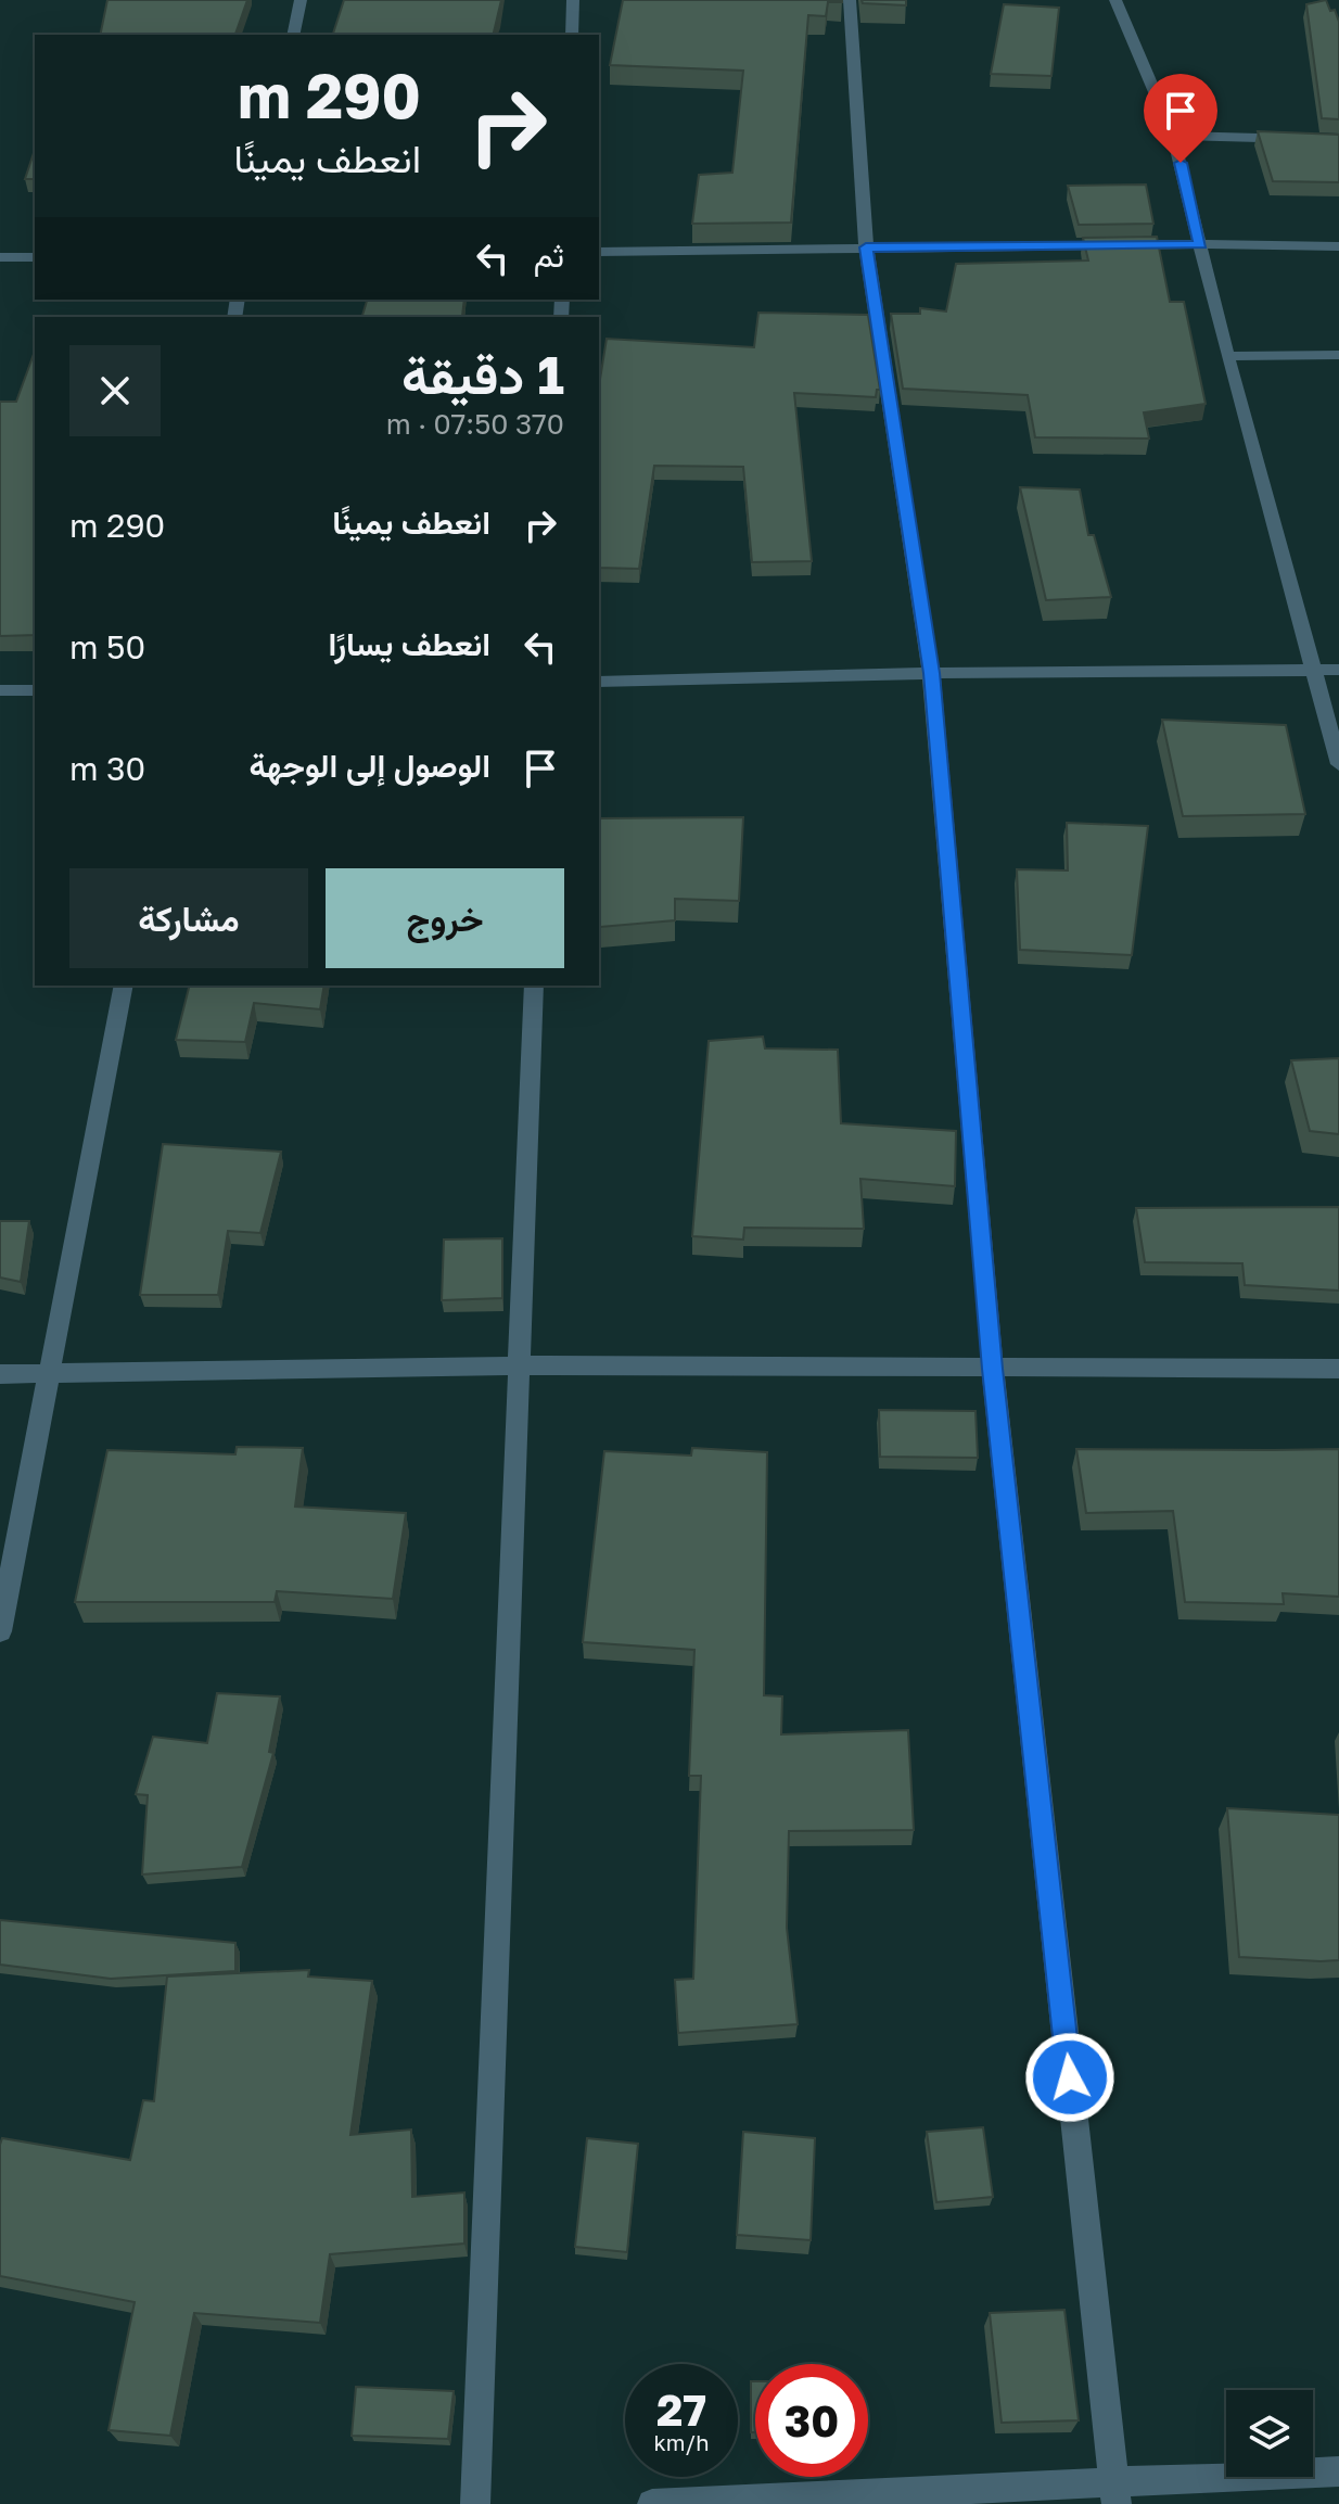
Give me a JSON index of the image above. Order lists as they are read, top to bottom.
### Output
{
  "page": {
    "turn": ["290 m", "انعطف يمينًا"],
    "then": "ثم",
    "heading": ["1 دقيقة", "370 m · 07:50"],
    "list": [
      {
        "name": "انعطف يمينًا",
        "value": "290 m"
      },
      {
        "name": "انعطف يسارًا",
        "value": "50 m"
      },
      {
        "name": "الوصول إلى الوجهة",
        "value": "30 m"
      }
    ],
    "buttons": ["خروج", "مشاركة"],
    "speed": "27 km/h",
    "limit": "30"
  }
}
